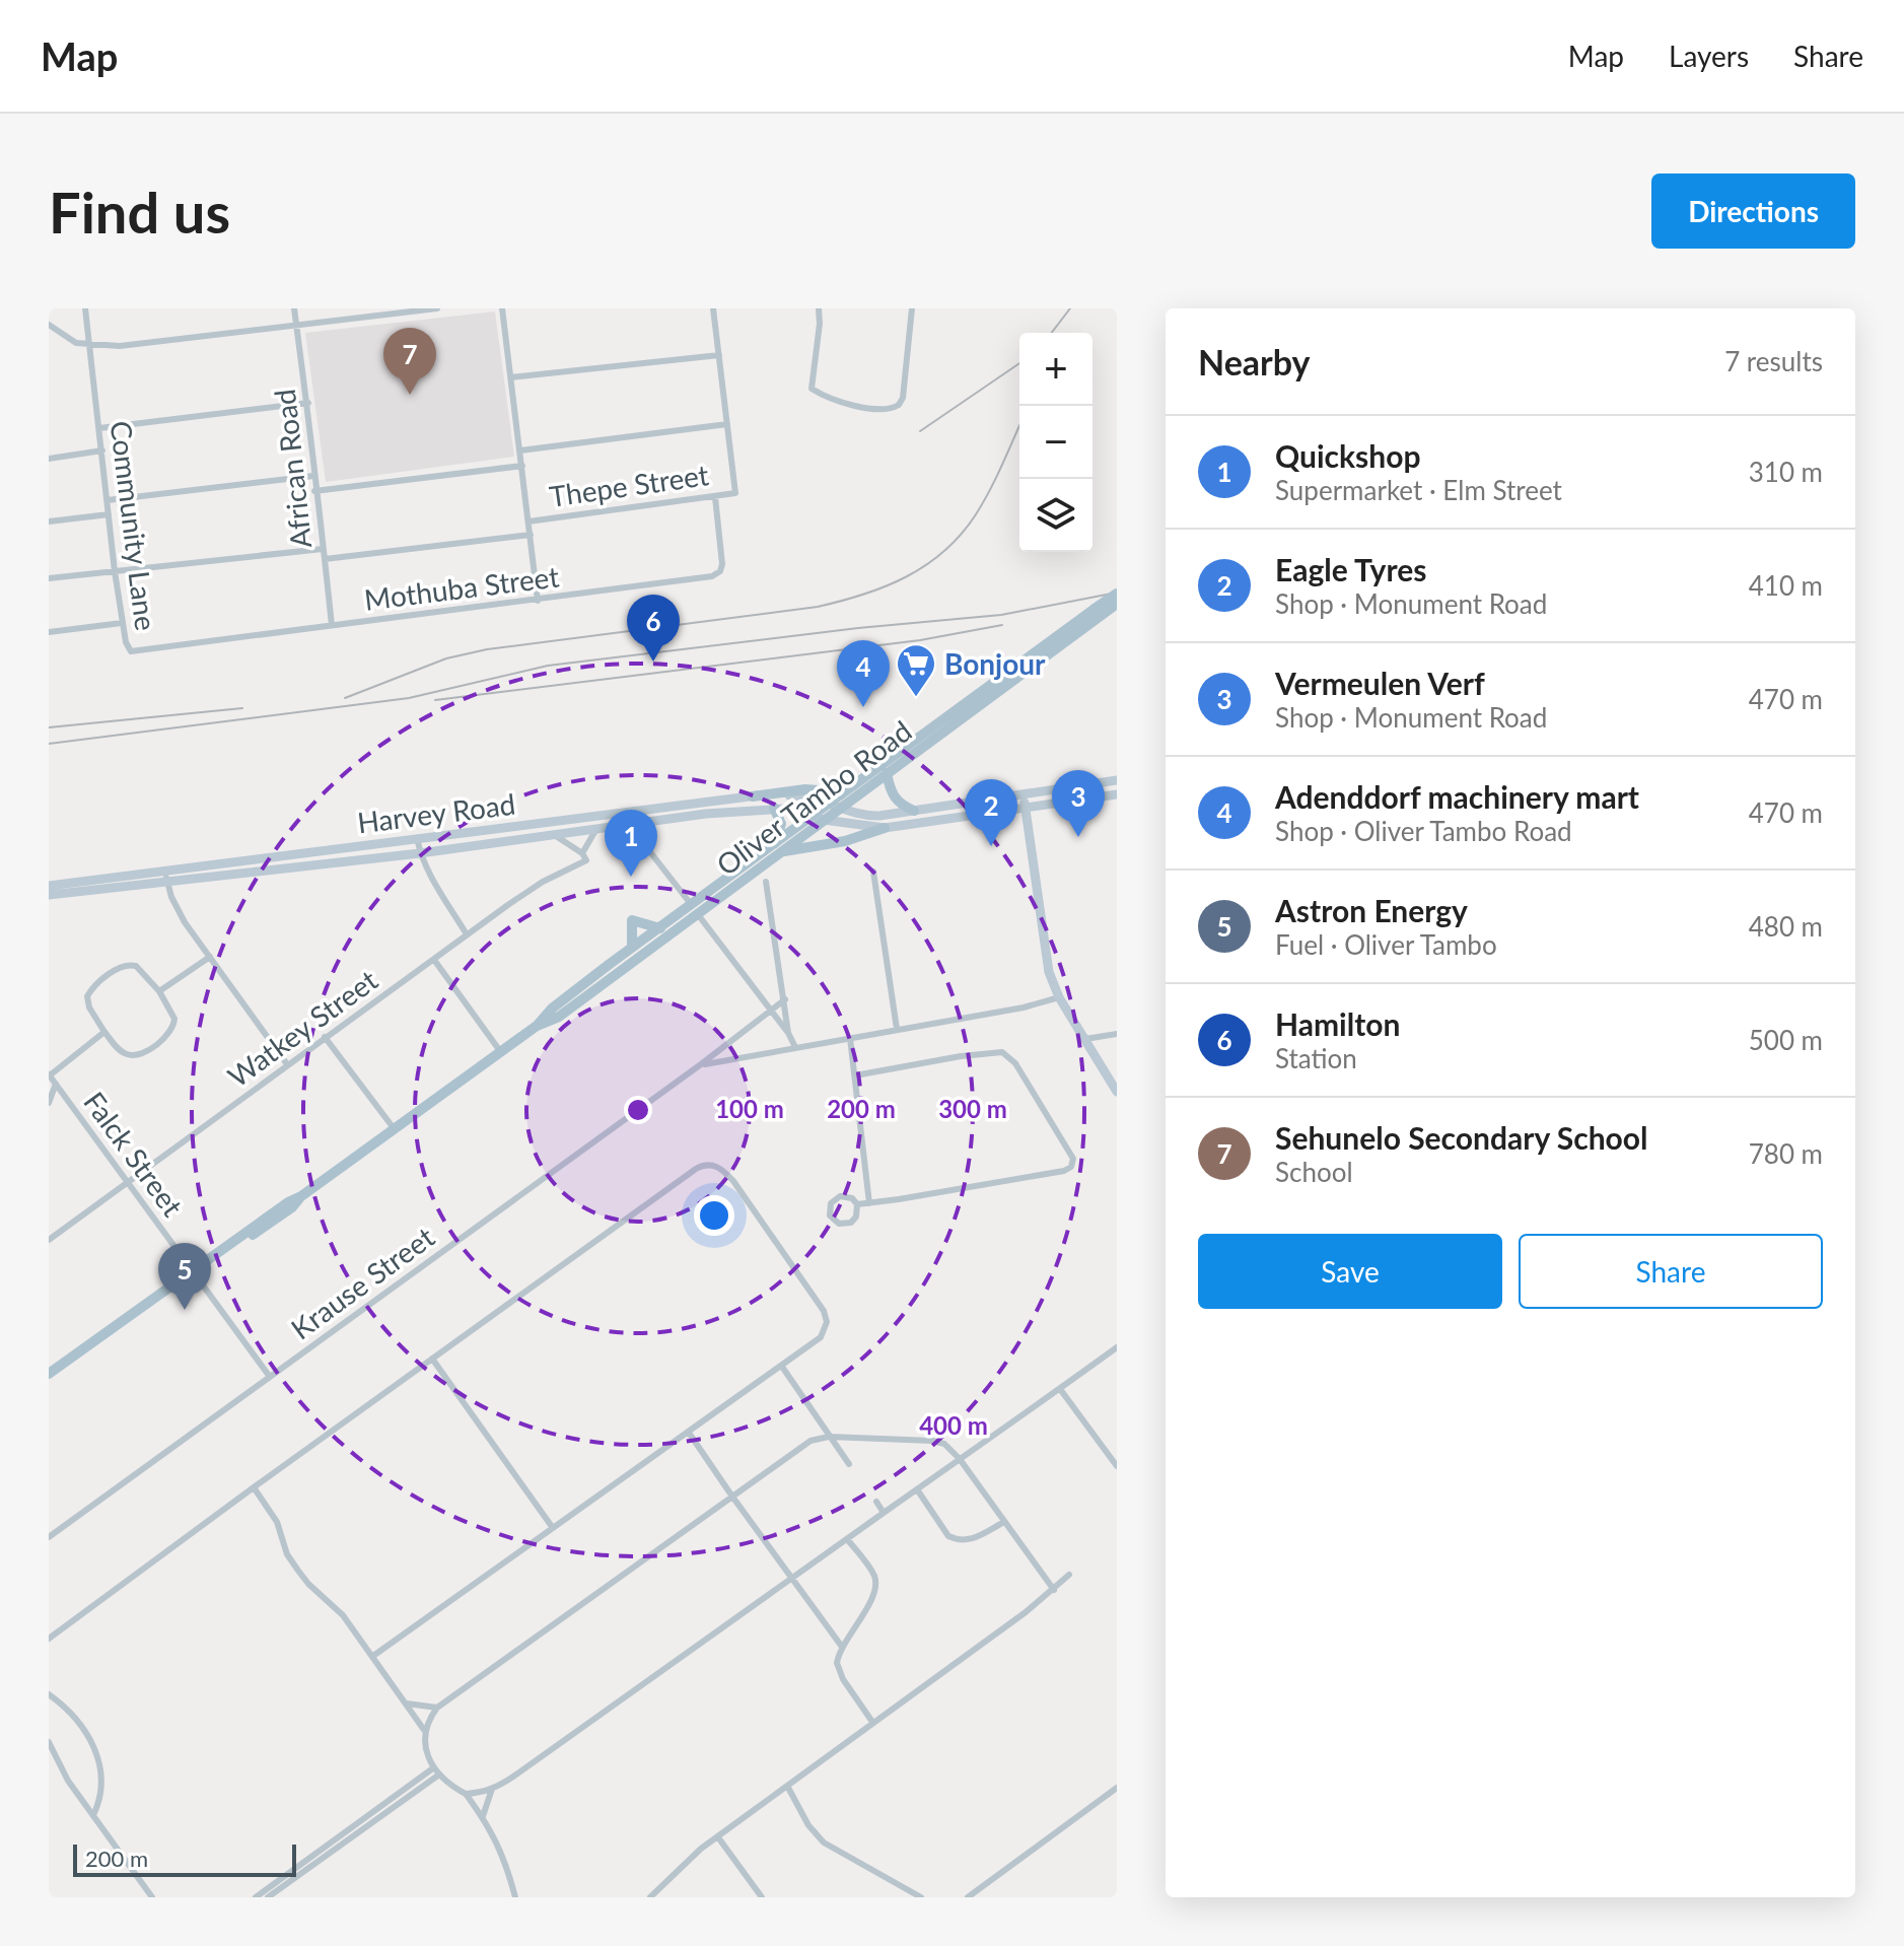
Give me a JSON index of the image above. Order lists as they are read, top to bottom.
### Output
{
  "streets": {
    "main road": ["Oliver Tambo Road", "Harvey Road"],
    "street": [
      "African Road",
      "Thepe Street",
      "Community Lane",
      "Mothuba Street",
      "Watkey Street",
      "Falck Street",
      "Krause Street"
    ]
  },
  "crossings": [
    ["African Road", "Thepe Street"],
    ["African Road", "Mothuba Street"],
    ["Thepe Street", "Mothuba Street"],
    ["Community Lane", "Mothuba Street"],
    ["Oliver Tambo Road", "Harvey Road"],
    ["Oliver Tambo Road", "Falck Street"],
    ["Watkey Street", "Falck Street"],
    ["Falck Street", "Krause Street"]
  ],
  "places": {
    "supermarket": ["Bonjour"]
  },
  "scale_bar": "200 m",
  "page": {
    "header": "Map",
    "nav": ["Map", "Layers", "Share"],
    "buttons": [
      "Directions",
      ["Save", "Share"]
    ],
    "title": "Find us",
    "heading": ["Nearby", "7 results"],
    "pins": [
      "7",
      "6",
      "4",
      "3",
      "2",
      "1",
      "5"
    ],
    "map_buttons": ["+", "−"],
    "list": [
      {
        "mark": "1",
        "name": "Quickshop",
        "note": "Supermarket · Elm Street",
        "value": "310 m"
      },
      {
        "mark": "2",
        "name": "Eagle Tyres",
        "note": "Shop · Monument Road",
        "value": "410 m"
      },
      {
        "mark": "3",
        "name": "Vermeulen Verf",
        "note": "Shop · Monument Road",
        "value": "470 m"
      },
      {
        "mark": "4",
        "name": "Adenddorf machinery mart",
        "note": "Shop · Oliver Tambo Road",
        "value": "470 m"
      },
      {
        "mark": "5",
        "name": "Astron Energy",
        "note": "Fuel · Oliver Tambo",
        "value": "480 m"
      },
      {
        "mark": "6",
        "name": "Hamilton",
        "note": "Station",
        "value": "500 m"
      },
      {
        "mark": "7",
        "name": "Sehunelo Secondary School",
        "note": "School",
        "value": "780 m"
      }
    ],
    "scale": "200 m"
  },
  "rings": [
    "100 m",
    "200 m",
    "300 m",
    "400 m"
  ]
}
